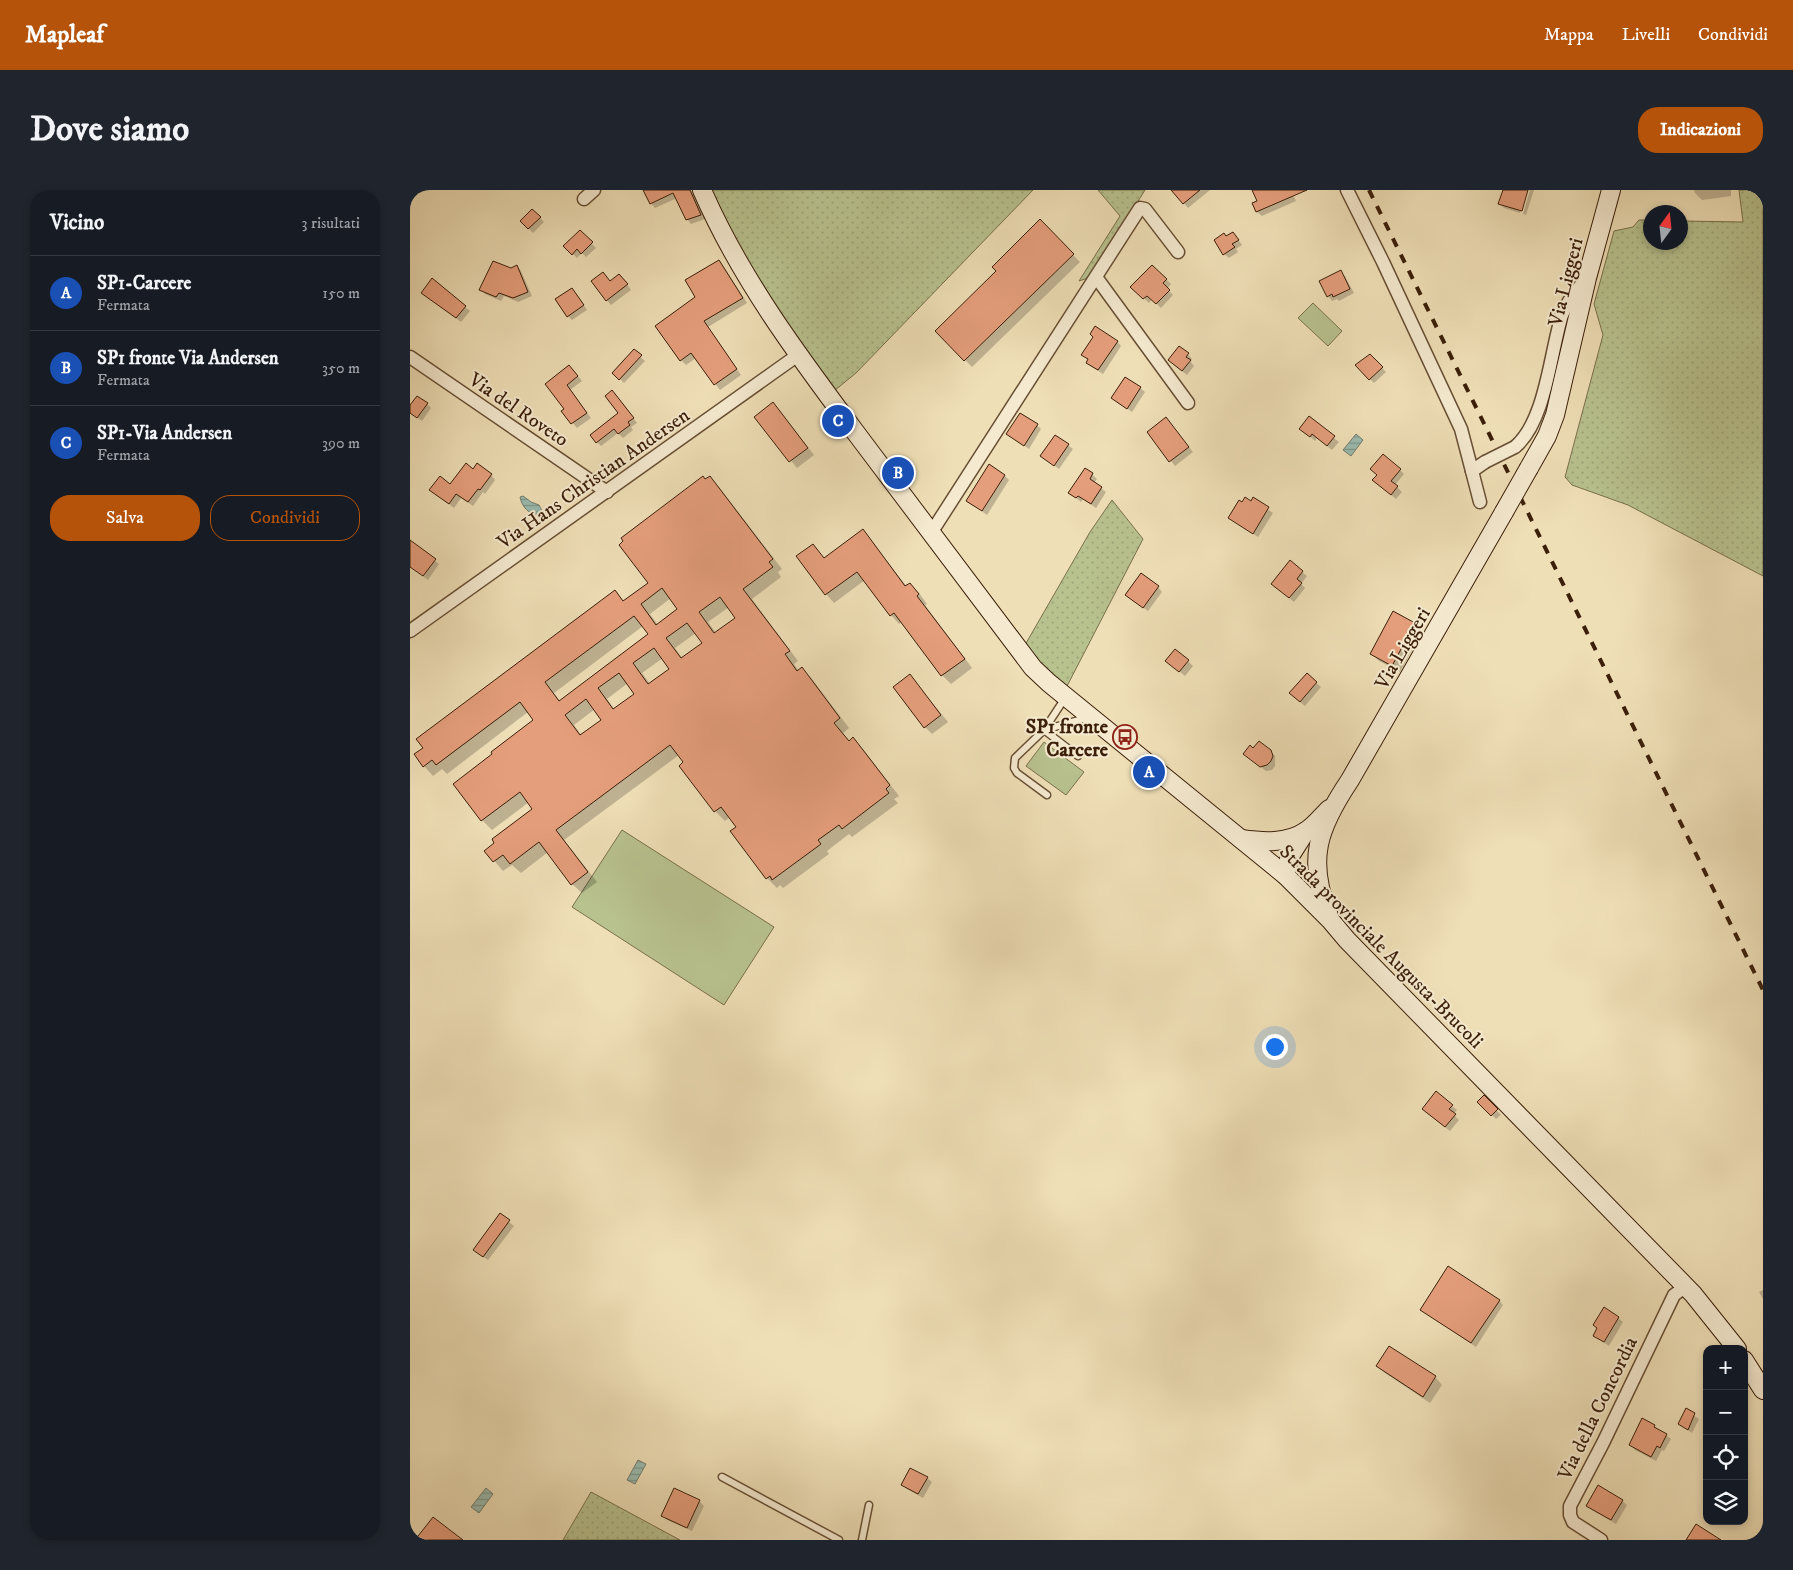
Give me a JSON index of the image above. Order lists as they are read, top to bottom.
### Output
{
  "streets": {
    "main road": ["Via Liggeri", "Strada provinciale Augusta-Brucoli"],
    "street": ["Via del Roveto", "Via Hans Christian Andersen", "Via della Concordia"]
  },
  "crossings": [
    ["Via del Roveto", "Via Hans Christian Andersen"],
    ["Via Hans Christian Andersen", "Strada provinciale Augusta-Brucoli"],
    ["Strada provinciale Augusta-Brucoli", "Via della Concordia"]
  ],
  "places": {
    "bus stop": ["SP1 fronte Carcere"]
  },
  "north": "top",
  "page": {
    "header": "Mapleaf",
    "nav": ["Mappa", "Livelli", "Condividi"],
    "buttons": [
      "Indicazioni",
      ["Salva", "Condividi"]
    ],
    "title": "Dove siamo",
    "heading": ["Vicino", "3 risultati"],
    "list": [
      {
        "mark": "A",
        "name": "SP1-Carcere",
        "note": "Fermata",
        "value": "150 m"
      },
      {
        "mark": "B",
        "name": "SP1 fronte Via Andersen",
        "note": "Fermata",
        "value": "350 m"
      },
      {
        "mark": "C",
        "name": "SP1-Via Andersen",
        "note": "Fermata",
        "value": "390 m"
      }
    ],
    "pins": ["C", "B", "A"],
    "map_buttons": ["+", "−"]
  }
}
